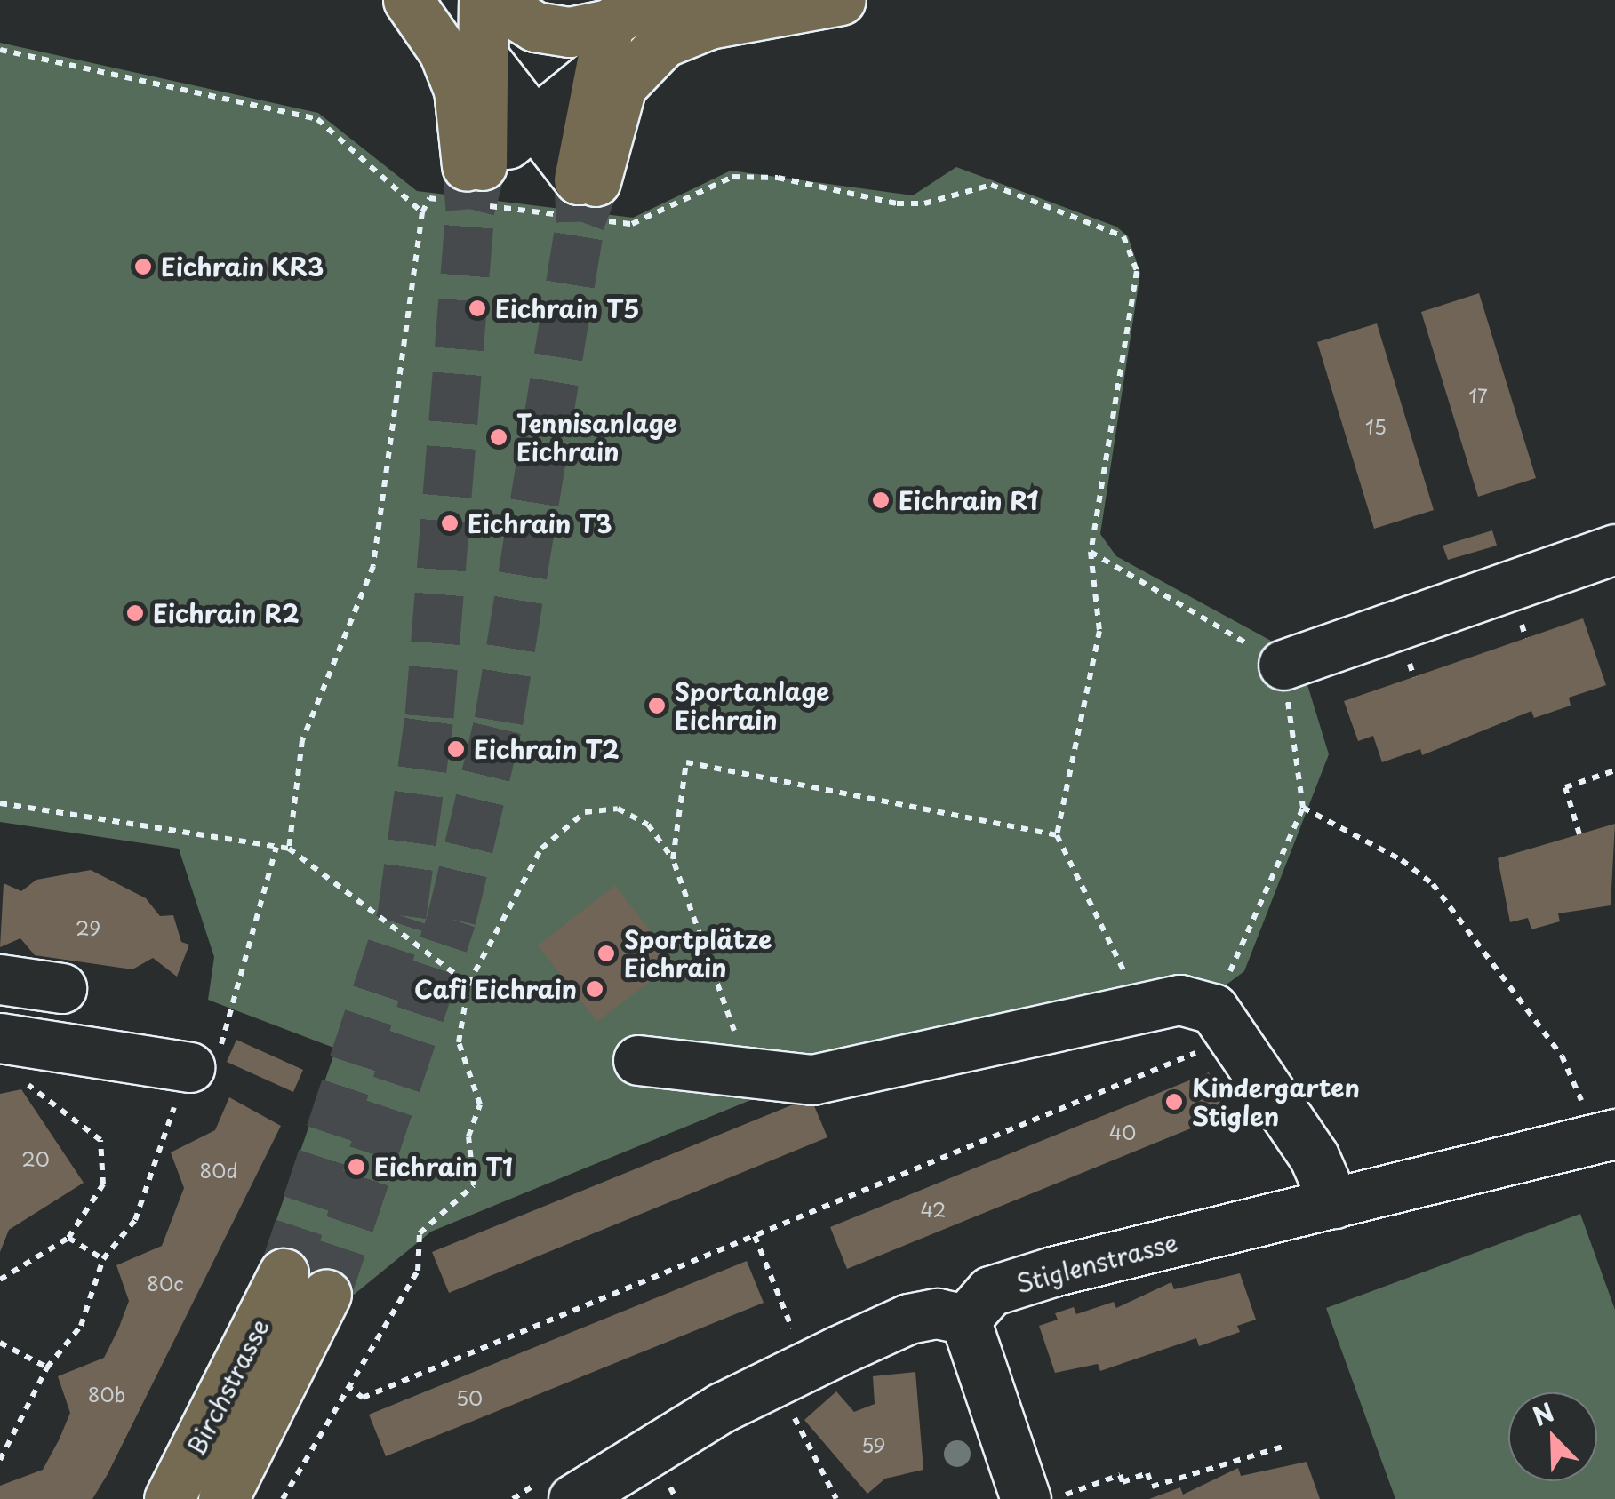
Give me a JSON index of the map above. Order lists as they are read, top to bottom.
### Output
{
  "streets": {
    "main road": ["Birchstrasse"],
    "street": ["Stiglenstrasse"]
  },
  "places": [
    "Eichrain KR3",
    "Eichrain T5",
    "Tennisanlage Eichrain",
    "Eichrain R1",
    "Eichrain T3",
    "Eichrain R2",
    "Sportanlage Eichrain",
    "Eichrain T2",
    "Sportplätze Eichrain",
    "Cafi Eichrain",
    "Kindergarten Stiglen",
    "Eichrain T1"
  ],
  "house_numbers": [
    "17",
    "15",
    "29",
    "40",
    "20",
    "80d",
    "42",
    "80c",
    "80b",
    "50",
    "59"
  ],
  "north": "top left"
}
